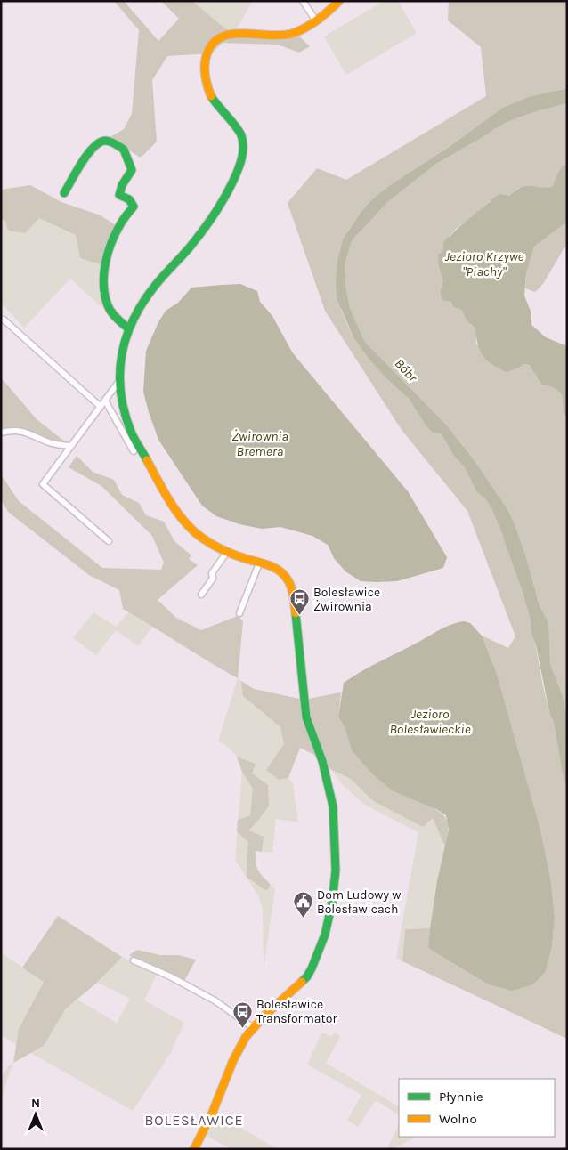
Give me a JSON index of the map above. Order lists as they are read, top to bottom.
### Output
{
  "districts": ["BOLESŁAWICE"],
  "water": [
    "Jezioro Krzywe \"Piachy\"",
    "Bóbr",
    "Żwirownia Bremera",
    "Jezioro Bolesławieckie"
  ],
  "places": {
    "bus stop": ["Bolesławice Żwirownia", "Bolesławice Transformator"],
    "public building": ["Dom Ludowy w Bolesławicach"]
  },
  "legend": ["Płynnie", "Wolno"],
  "north": "top"
}
